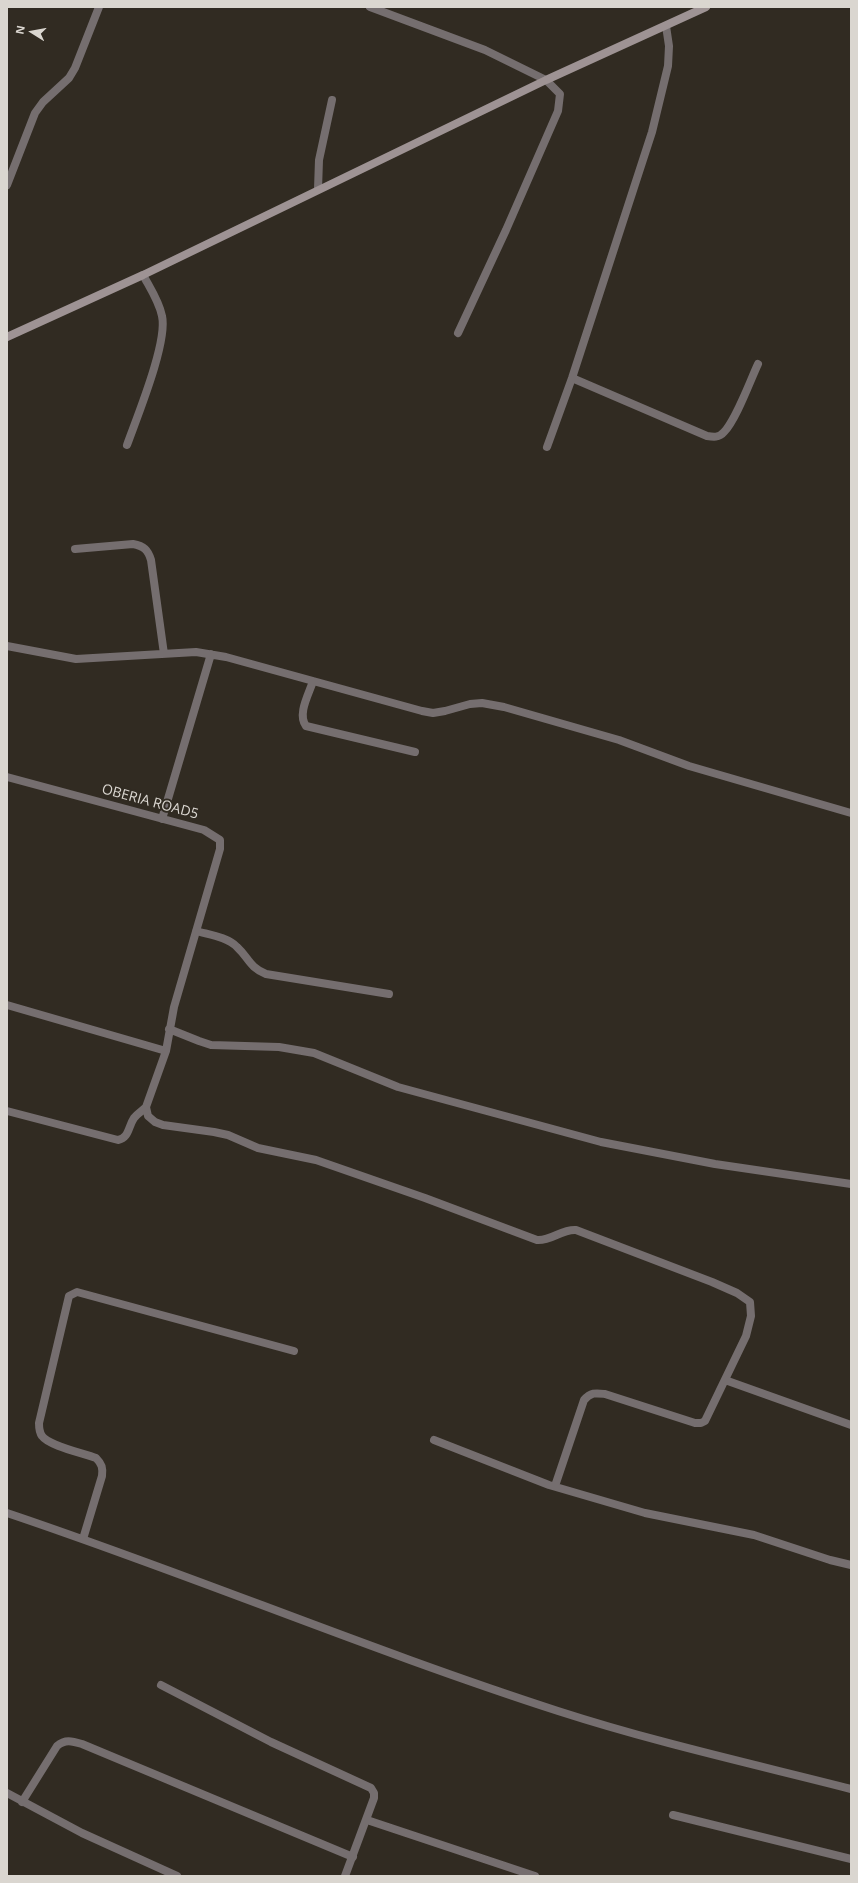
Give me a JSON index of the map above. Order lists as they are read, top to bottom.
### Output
{
  "streets": {
    "street": ["OBERIA ROAD5"]
  },
  "north": "left"
}
